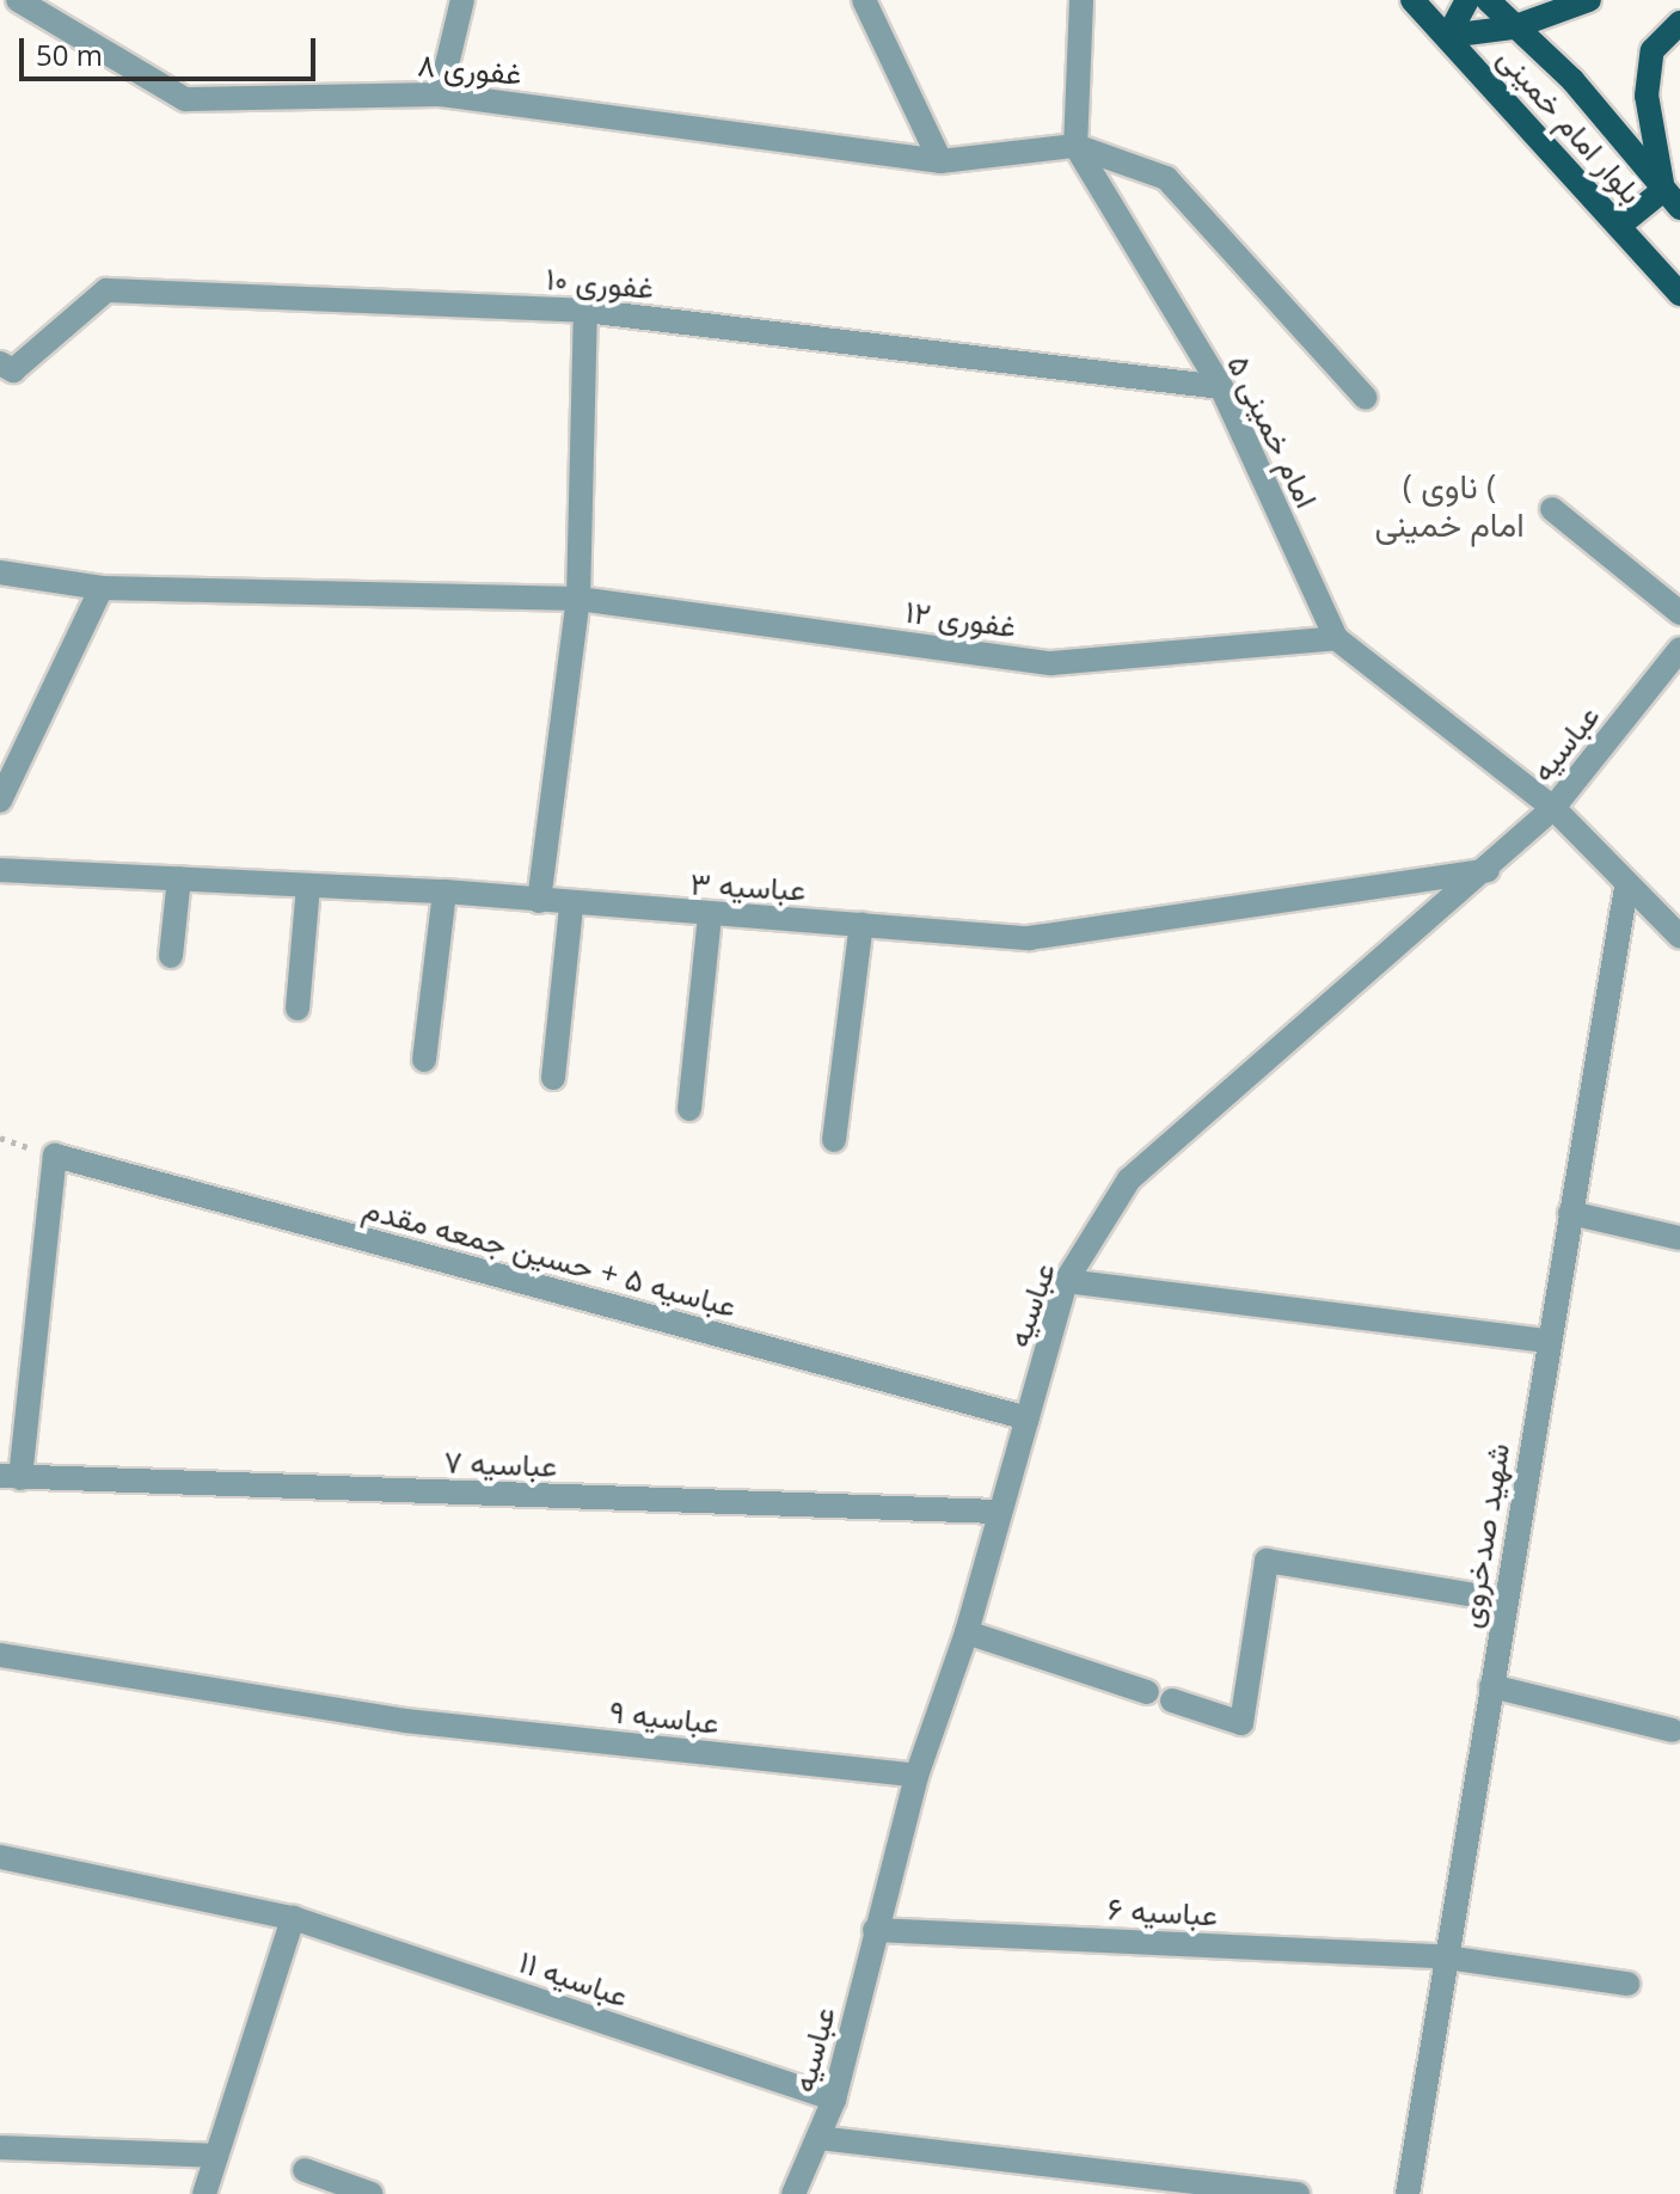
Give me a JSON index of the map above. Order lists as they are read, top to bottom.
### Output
{
  "streets": {
    "main road": ["بلوار امام خمینی"],
    "street": [
      "غفوری ۸",
      "غفوری ۱۰",
      "امام خمینی ۵",
      "غفوری ۱۲",
      "عباسیه",
      "عباسیه ۳",
      "عباسیه ۵ + حسین جمعه مقدم",
      "عباسیه ۷",
      "شهید صدخروی",
      "عباسیه ۹",
      "عباسیه ۶",
      "عباسیه ۱۱"
    ]
  },
  "crossings": [
    ["غفوری ۸", "امام خمینی ۵"],
    ["غفوری ۱۰", "امام خمینی ۵"],
    ["امام خمینی ۵", "غفوری ۱۲"],
    ["امام خمینی ۵", "عباسیه"],
    ["امام خمینی ۵", "شهید صدخروی"],
    ["عباسیه", "عباسیه ۳"],
    ["عباسیه", "عباسیه ۵ + حسین جمعه مقدم"],
    ["عباسیه", "عباسیه ۷"],
    ["عباسیه", "عباسیه ۹"],
    ["عباسیه", "عباسیه ۶"],
    ["عباسیه", "عباسیه ۱۱"],
    ["عباسیه ۵ + حسین جمعه مقدم", "عباسیه ۷"],
    ["شهید صدخروی", "عباسیه ۶"]
  ],
  "districts": ["( ناوی ( امام خمینی"],
  "scale_bar": "50 m"
}
